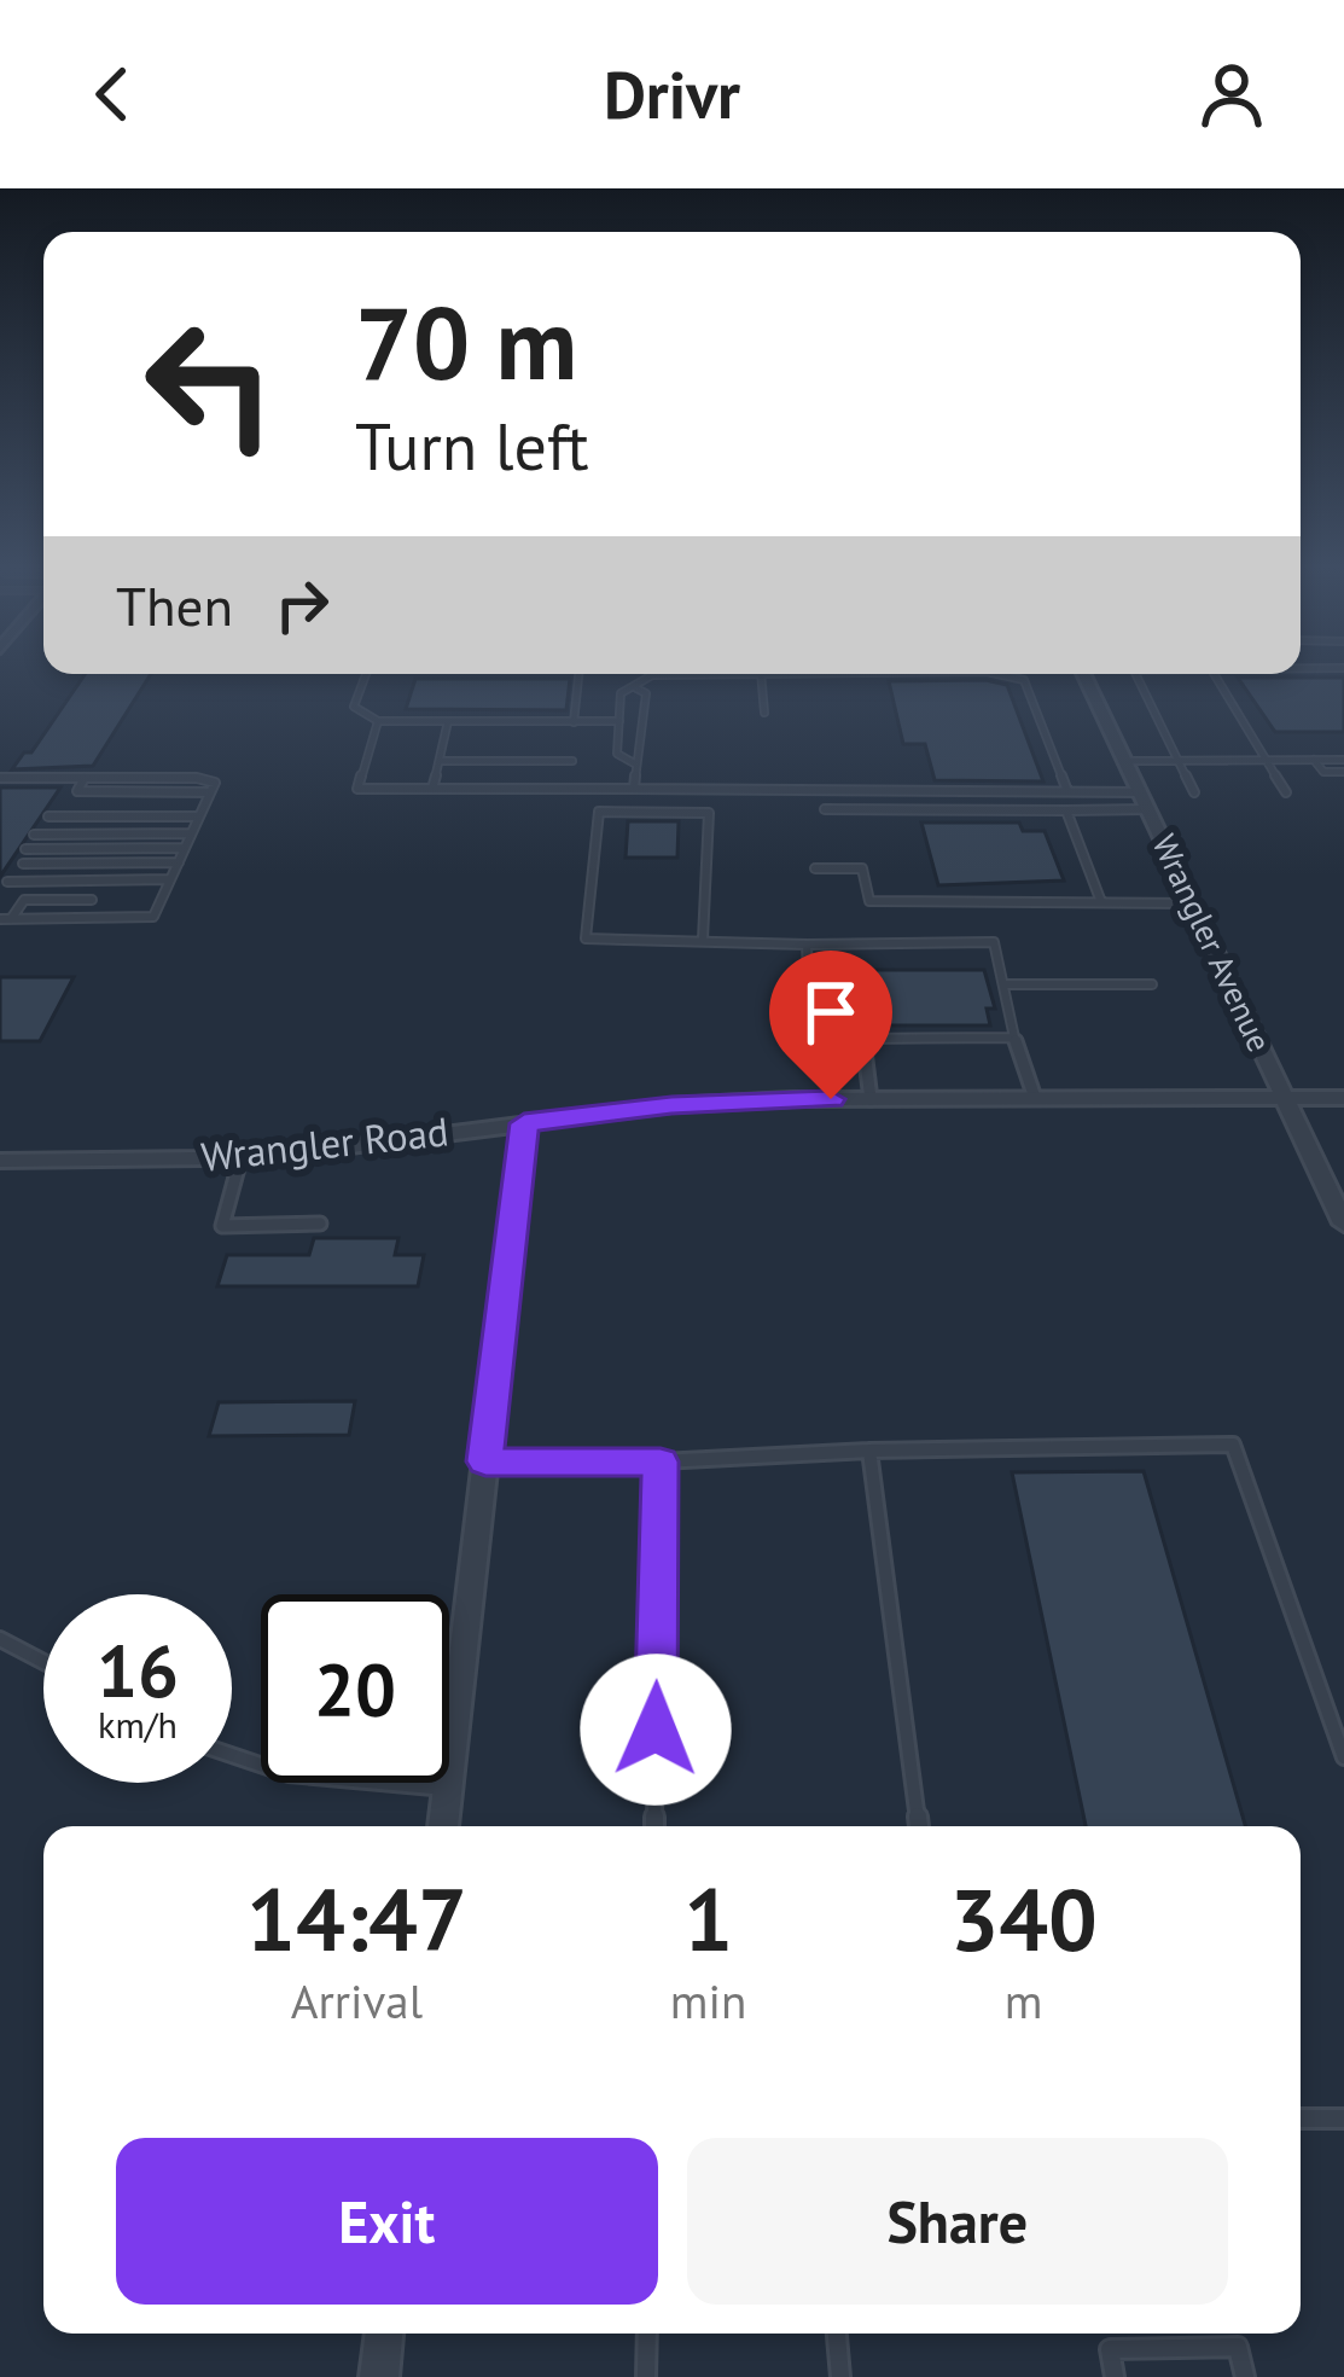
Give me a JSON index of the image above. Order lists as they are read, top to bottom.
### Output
{
  "streets": {
    "street": ["Wrangler Avenue", "Wrangler Road"]
  },
  "crossings": [
    ["Wrangler Avenue", "Wrangler Road"]
  ],
  "page": {
    "header": "Drivr",
    "turn": ["70 m", "Turn left"],
    "then": "Then",
    "speed": "16 km/h",
    "limit": "20",
    "eta": [
      "14:47",
      "Arrival",
      "1",
      "min",
      "340",
      "m"
    ],
    "buttons": ["Exit", "Share"]
  }
}
